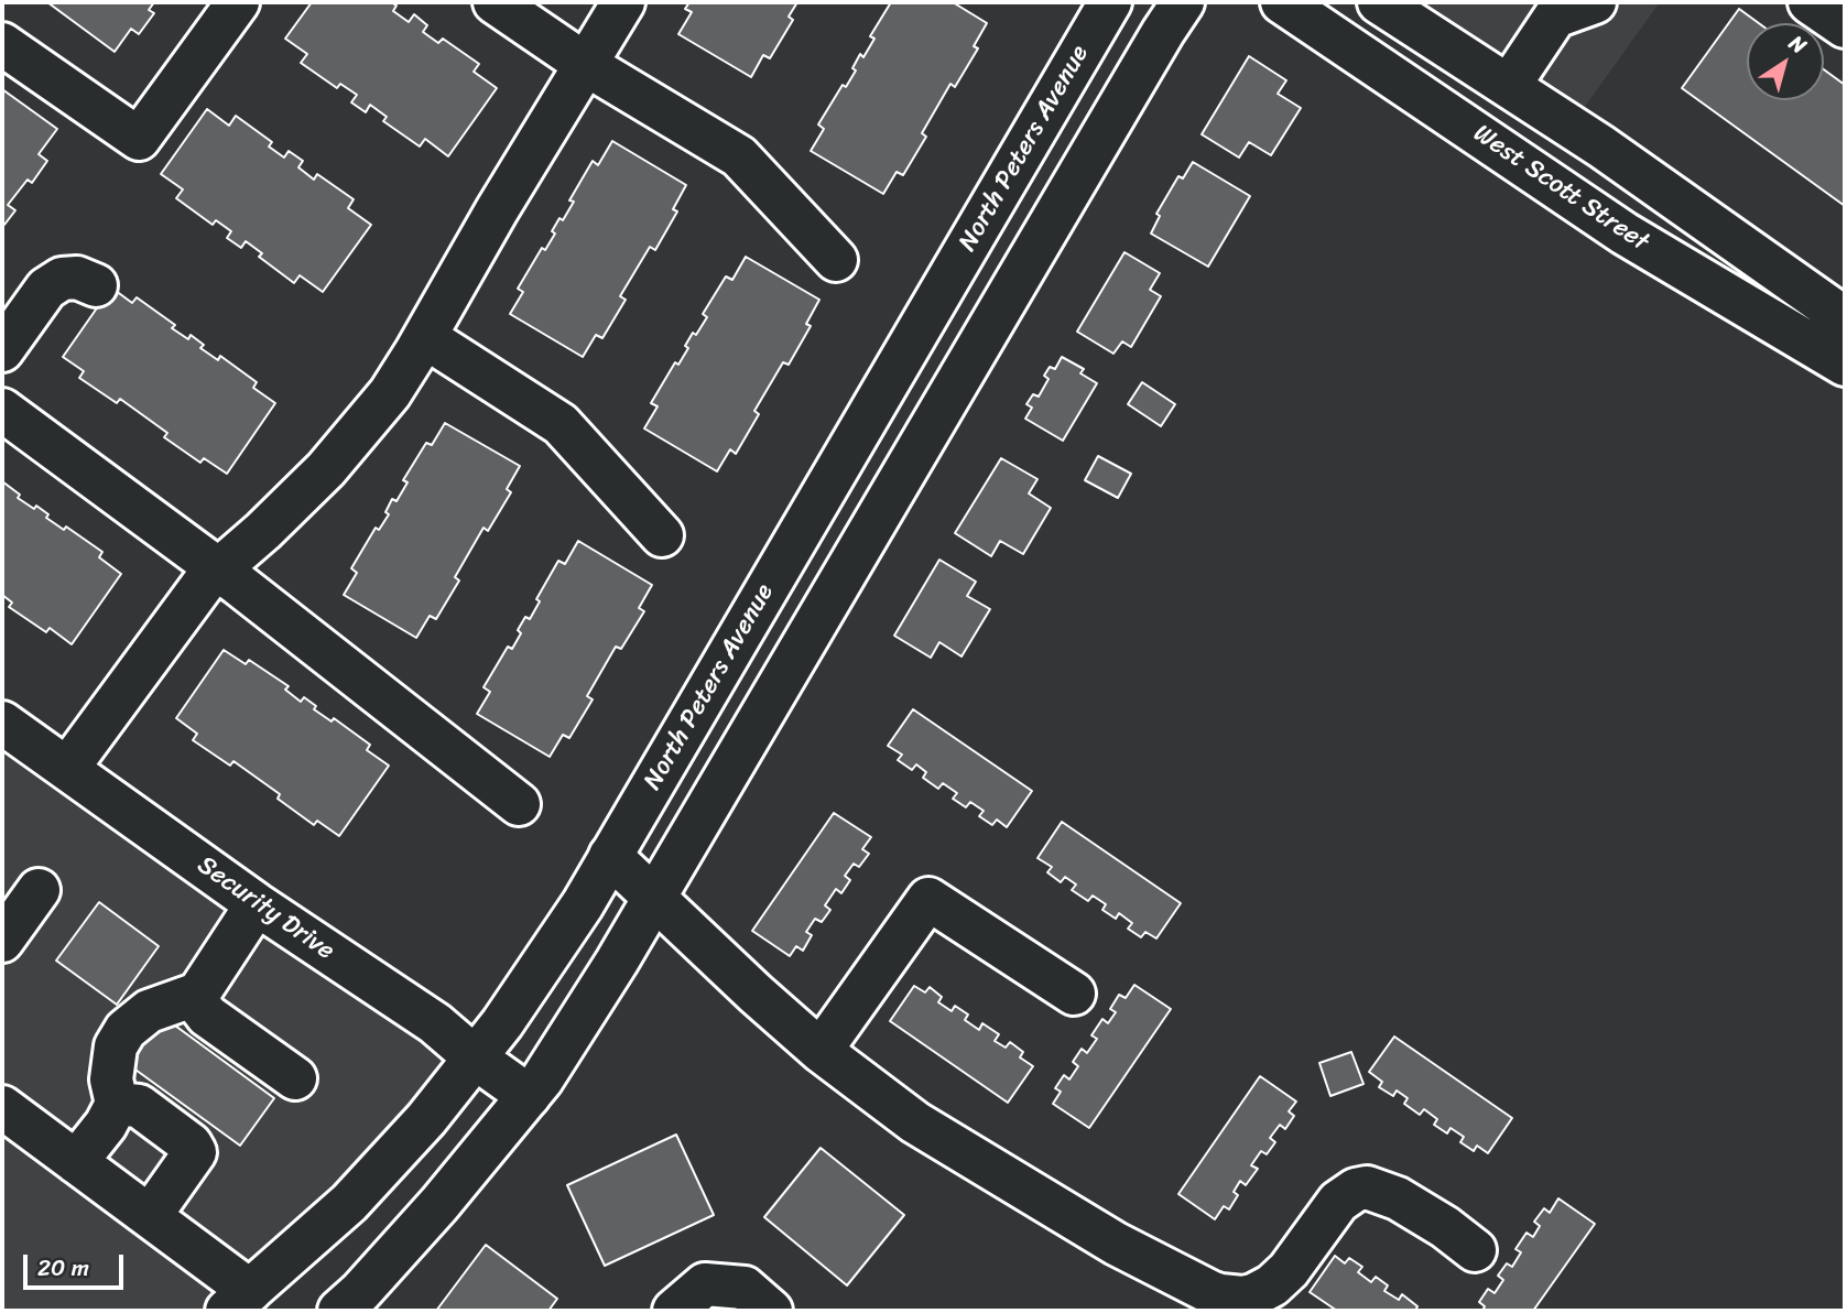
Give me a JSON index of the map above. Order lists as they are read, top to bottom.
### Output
{
  "streets": {
    "main road": ["North Peters Avenue", "West Scott Street", "Security Drive"]
  },
  "crossings": [
    ["North Peters Avenue", "Security Drive"]
  ],
  "scale_bar": "20 m",
  "north": "top right"
}
